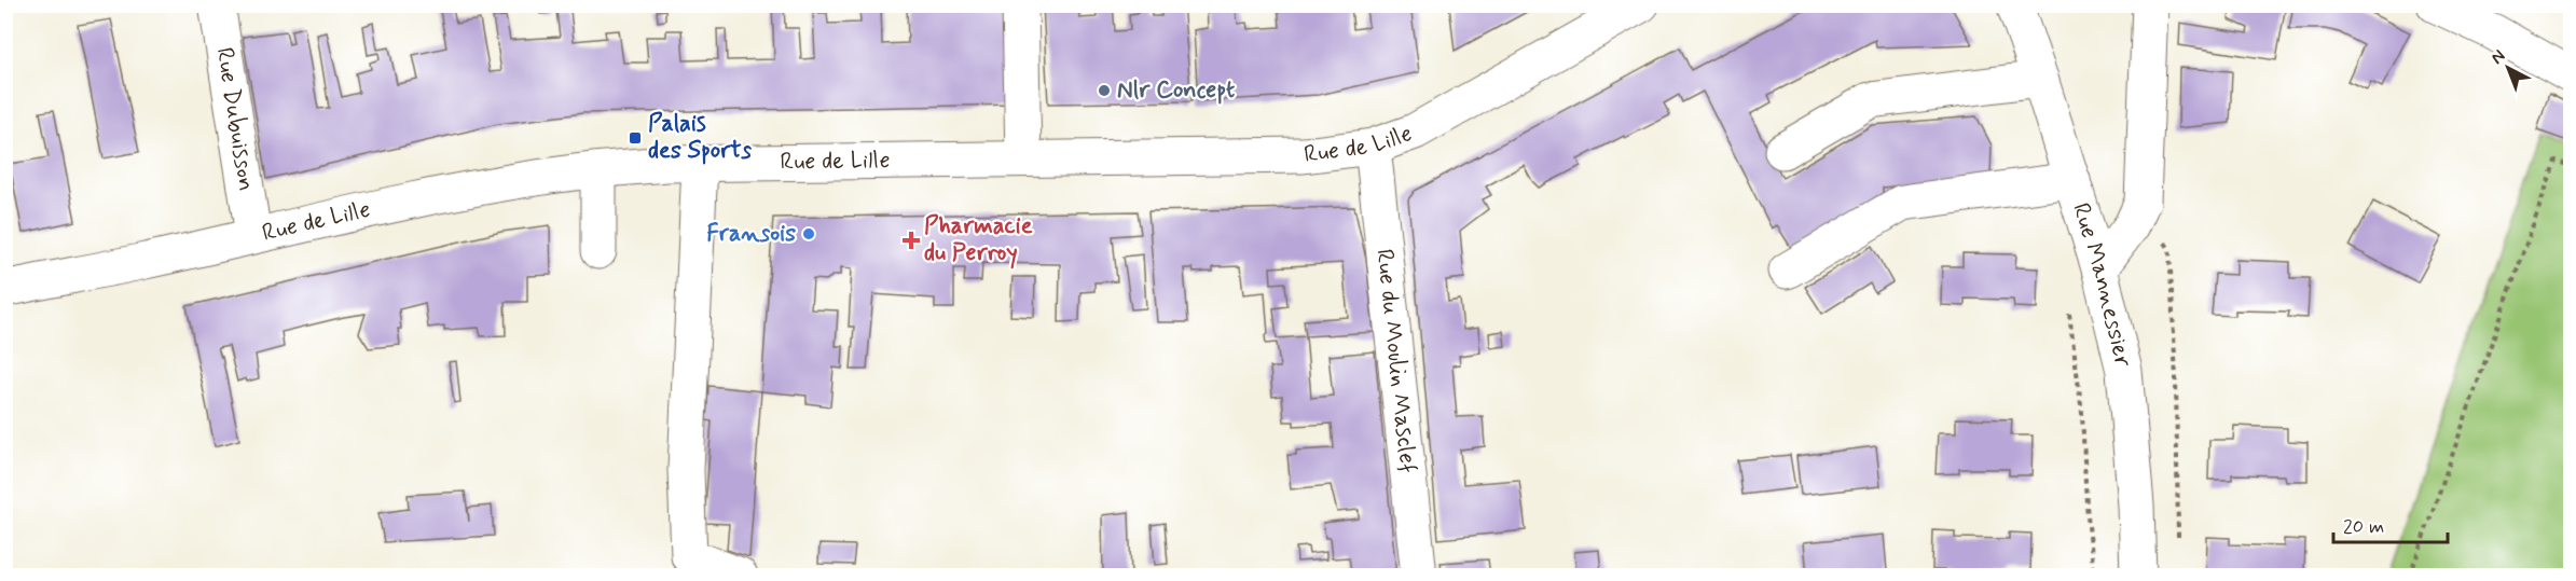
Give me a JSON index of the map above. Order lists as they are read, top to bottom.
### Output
{
  "streets": {
    "street": [
      "Rue Dubuisson",
      "Rue de Lille",
      "Rue Mannessier",
      "Rue du Moulin Masclef"
    ]
  },
  "crossings": [
    ["Rue Dubuisson", "Rue de Lille"],
    ["Rue de Lille", "Rue du Moulin Masclef"]
  ],
  "places": {
    "other": ["Nlr Concept", "Fransois"],
    "transit": ["Palais des Sports"],
    "health": ["Pharmacie du Perroy"]
  },
  "scale_bar": "20 m",
  "north": "top left"
}
